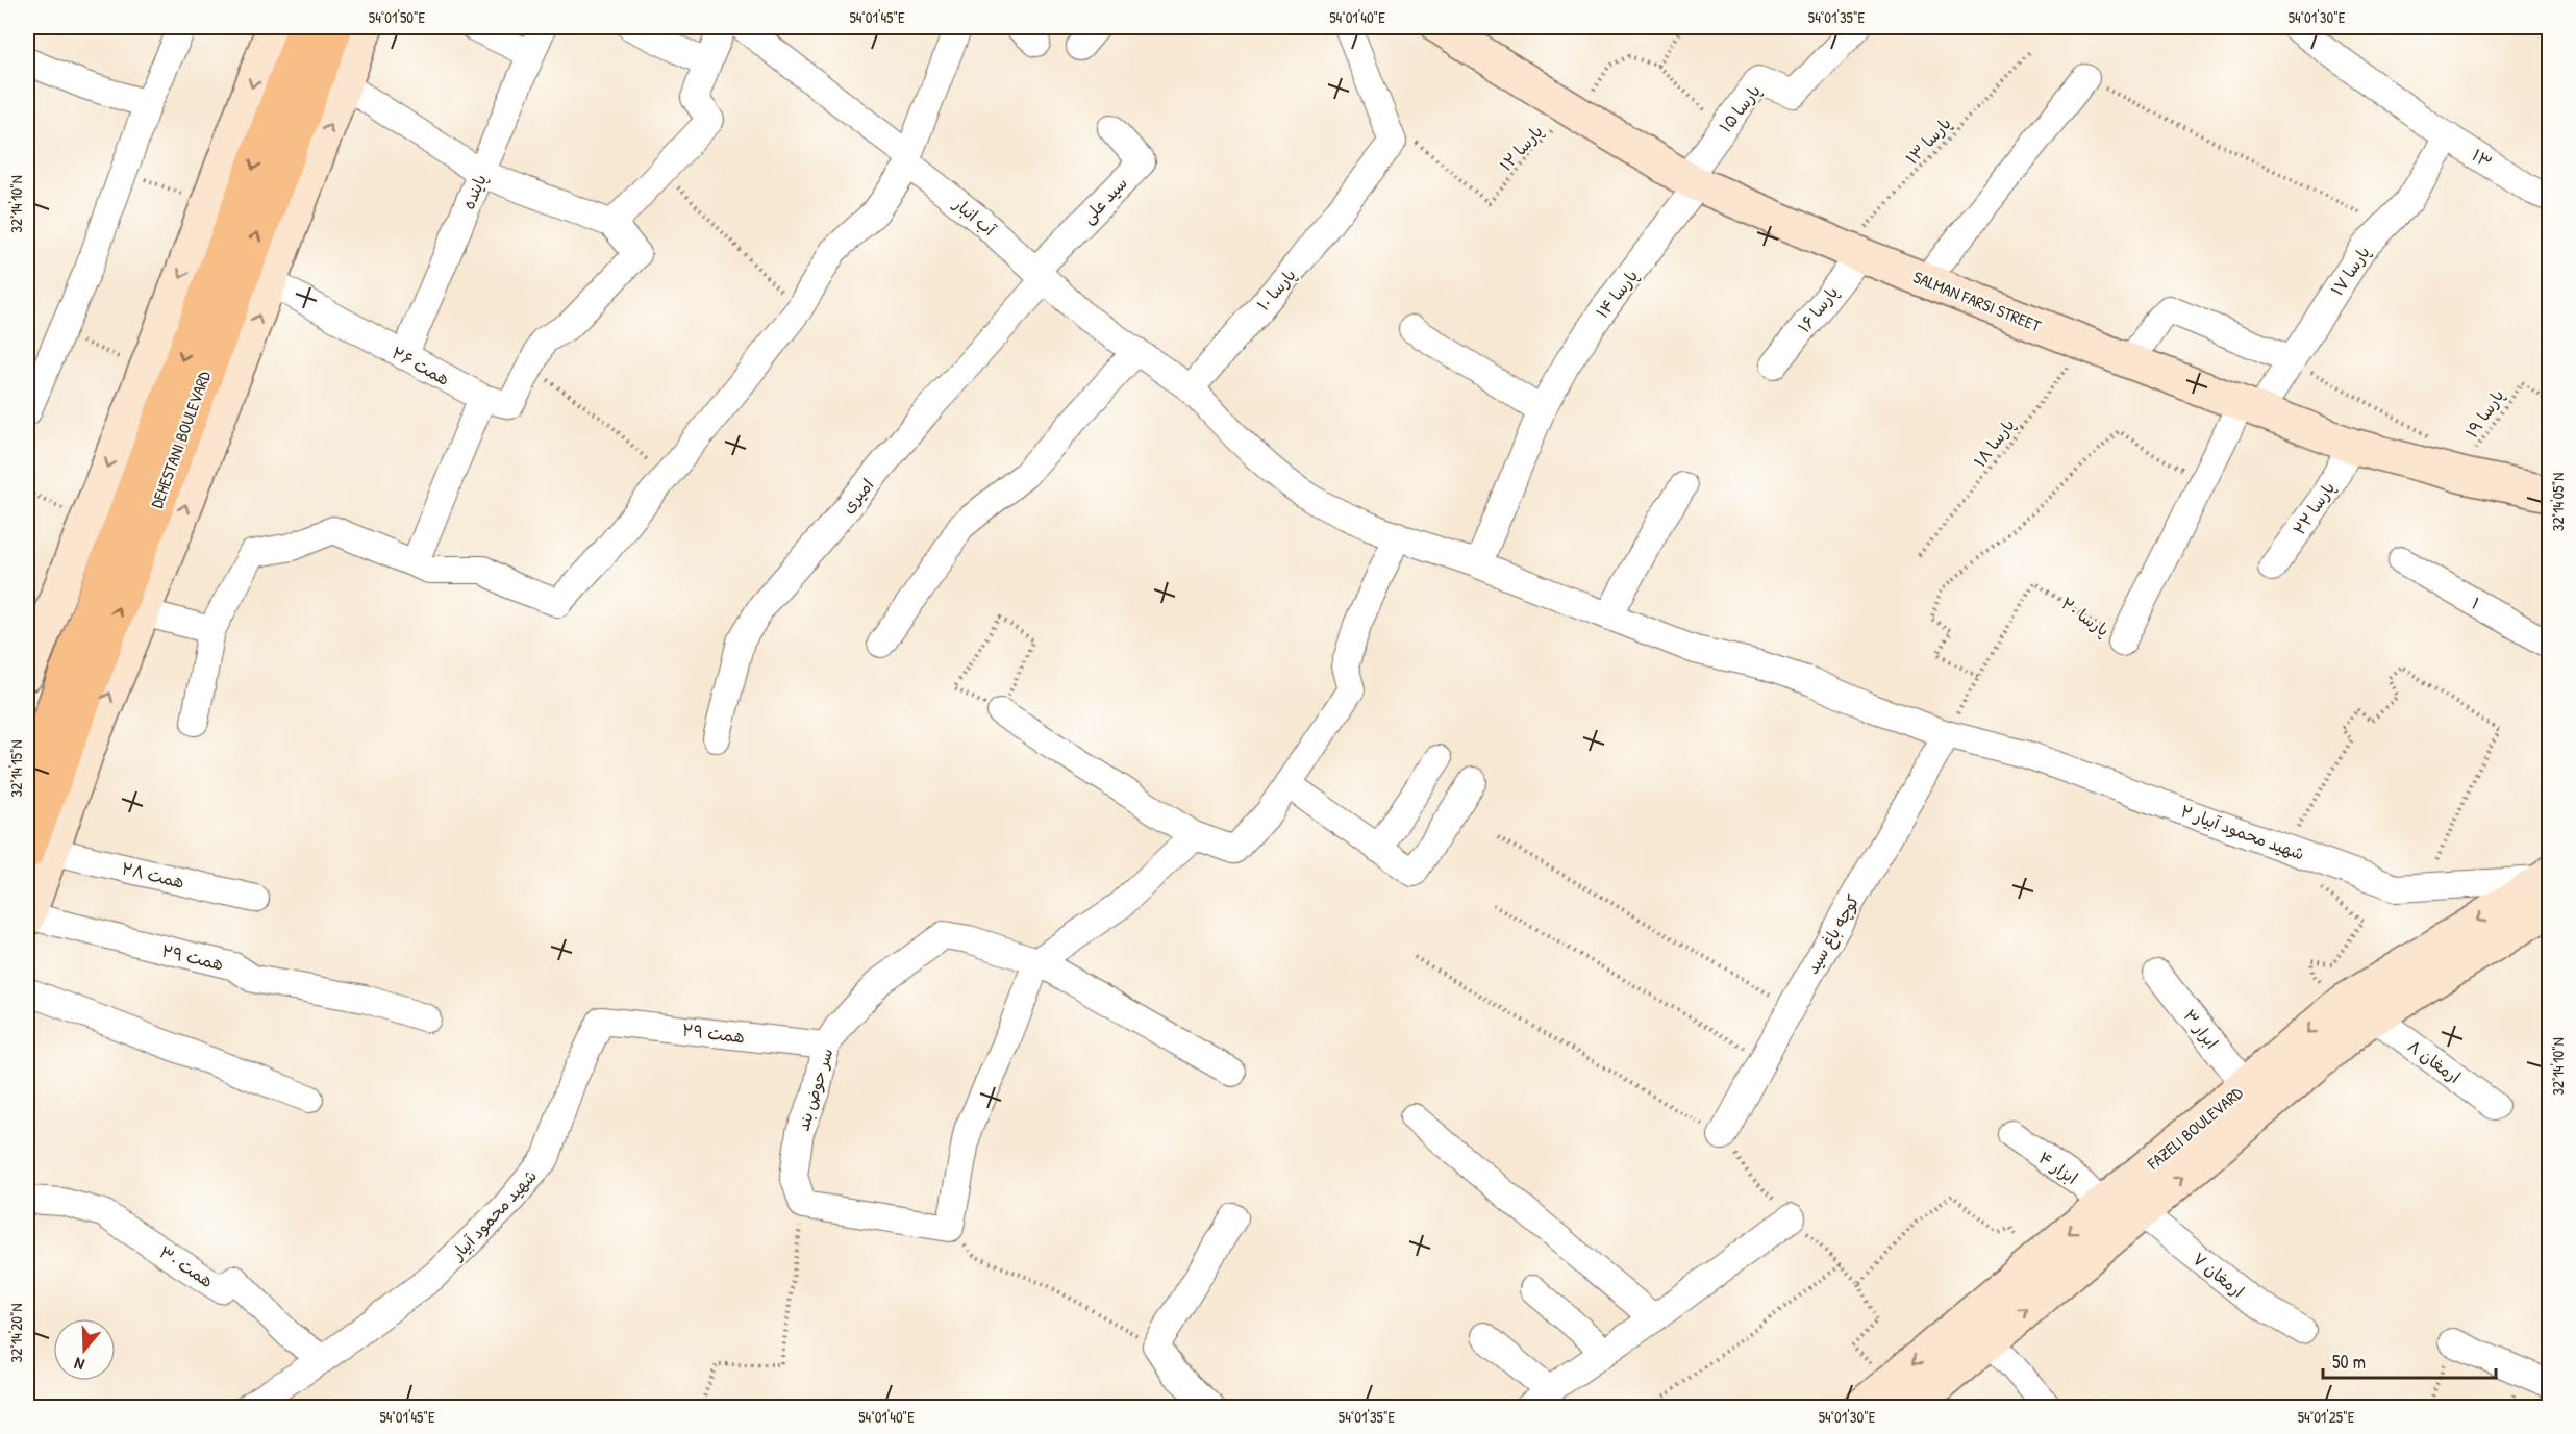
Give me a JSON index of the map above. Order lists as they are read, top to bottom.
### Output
{
  "streets": {
    "main road": ["SALMAN FARSI STREET", "DEHESTANI BOULEVARD", "FAZELI BOULEVARD"],
    "street": [
      "پارسا ۱۵",
      "۱۳",
      "پاینده",
      "سید علی",
      "آب انبار",
      "پارسا ۱۷",
      "پارسا ۱۰",
      "پارسا ۱۴",
      "پارسا ۱۶",
      "همت ۲۶",
      "امیری",
      "پارسا ۲۲",
      "۱",
      "پارسا ۲۰",
      "شهید محمود آبیار ۲",
      "همت ۲۸",
      "کوچه باغ سید",
      "همت ۲۹",
      "ابرار ۳",
      "ارمغان ۸",
      "سر حوض بند",
      "ابزار ۴",
      "شهید محمود آبیار",
      "همت ۳۰",
      "ارمغان ۷"
    ],
    "path": [
      "پارسا ۱۳",
      "پارسا ۱۲",
      "پارسا ۱۹",
      "پارسا ۱۸"
    ]
  },
  "crossings": [
    ["پارسا ۱۵", "پارسا ۱۴"],
    ["پارسا ۱۵", "SALMAN FARSI STREET"],
    ["پارسا ۱۳", "SALMAN FARSI STREET"],
    ["پارسا ۱۳", "پارسا ۱۶"],
    ["پارسا ۱۲", "پارسا ۱۰"],
    ["پارسا ۱۲", "SALMAN FARSI STREET"],
    ["۱۳", "پارسا ۱۷"],
    ["پاینده", "همت ۲۶"],
    ["سید علی", "آب انبار"],
    ["سید علی", "امیری"],
    ["آب انبار", "امیری"],
    ["پارسا ۱۷", "SALMAN FARSI STREET"],
    ["پارسا ۱۷", "پارسا ۲۰"],
    ["پارسا ۱۰", "شهید محمود آبیار ۲"],
    ["پارسا ۱۴", "SALMAN FARSI STREET"],
    ["پارسا ۱۴", "شهید محمود آبیار ۲"],
    ["SALMAN FARSI STREET", "پارسا ۱۶"],
    ["SALMAN FARSI STREET", "پارسا ۱۸"],
    ["SALMAN FARSI STREET", "پارسا ۲۲"],
    ["SALMAN FARSI STREET", "پارسا ۲۰"],
    ["DEHESTANI BOULEVARD", "همت ۲۸"],
    ["پارسا ۲۰", "شهید محمود آبیار ۲"],
    ["پارسا ۲۰", "کوچه باغ سید"],
    ["شهید محمود آبیار ۲", "کوچه باغ سید"],
    ["شهید محمود آبیار ۲", "FAZELI BOULEVARD"],
    ["همت ۲۹", "سر حوض بند"],
    ["همت ۲۹", "شهید محمود آبیار"],
    ["ابرار ۳", "FAZELI BOULEVARD"],
    ["ارمغان ۸", "FAZELI BOULEVARD"],
    ["FAZELI BOULEVARD", "ابزار ۴"],
    ["FAZELI BOULEVARD", "ارمغان ۷"],
    ["شهید محمود آبیار", "همت ۳۰"]
  ],
  "scale_bar": "50 m",
  "north": "bottom",
  "coordinates": [
    "54°01'50\"E",
    "54°01'45\"E",
    "54°01'40\"E",
    "54°01'35\"E",
    "54°01'30\"E",
    "32°14'10\"N",
    "32°14'05\"N",
    "32°14'15\"N",
    "32°14'20\"N",
    "54°01'25\"E"
  ]
}
